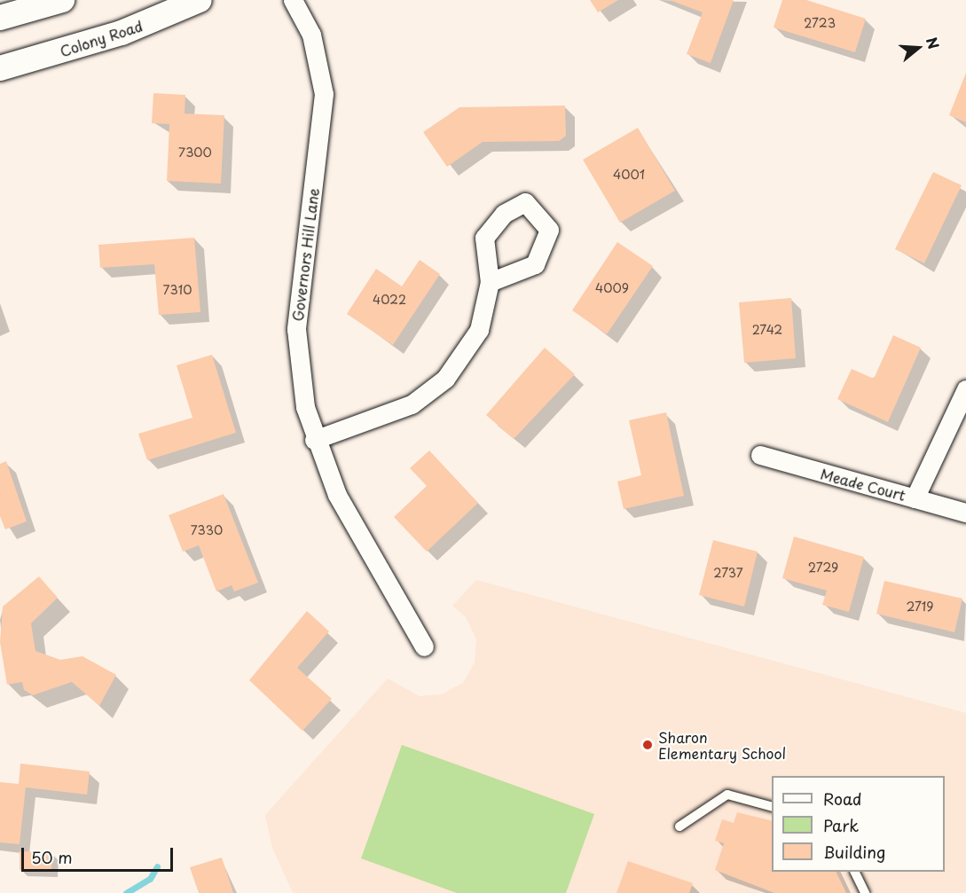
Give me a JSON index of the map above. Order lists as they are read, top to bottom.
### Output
{
  "streets": {
    "main road": ["Colony Road"],
    "street": ["Governors Hill Lane", "Meade Court"]
  },
  "places": ["Sharon Elementary School"],
  "house_numbers": [
    "2723",
    "7300",
    "4001",
    "4009",
    "7310",
    "4022",
    "2742",
    "7330",
    "2729",
    "2737",
    "2719"
  ],
  "legend": ["Road", "Park", "Building"],
  "scale_bar": "50 m",
  "north": "right"
}
